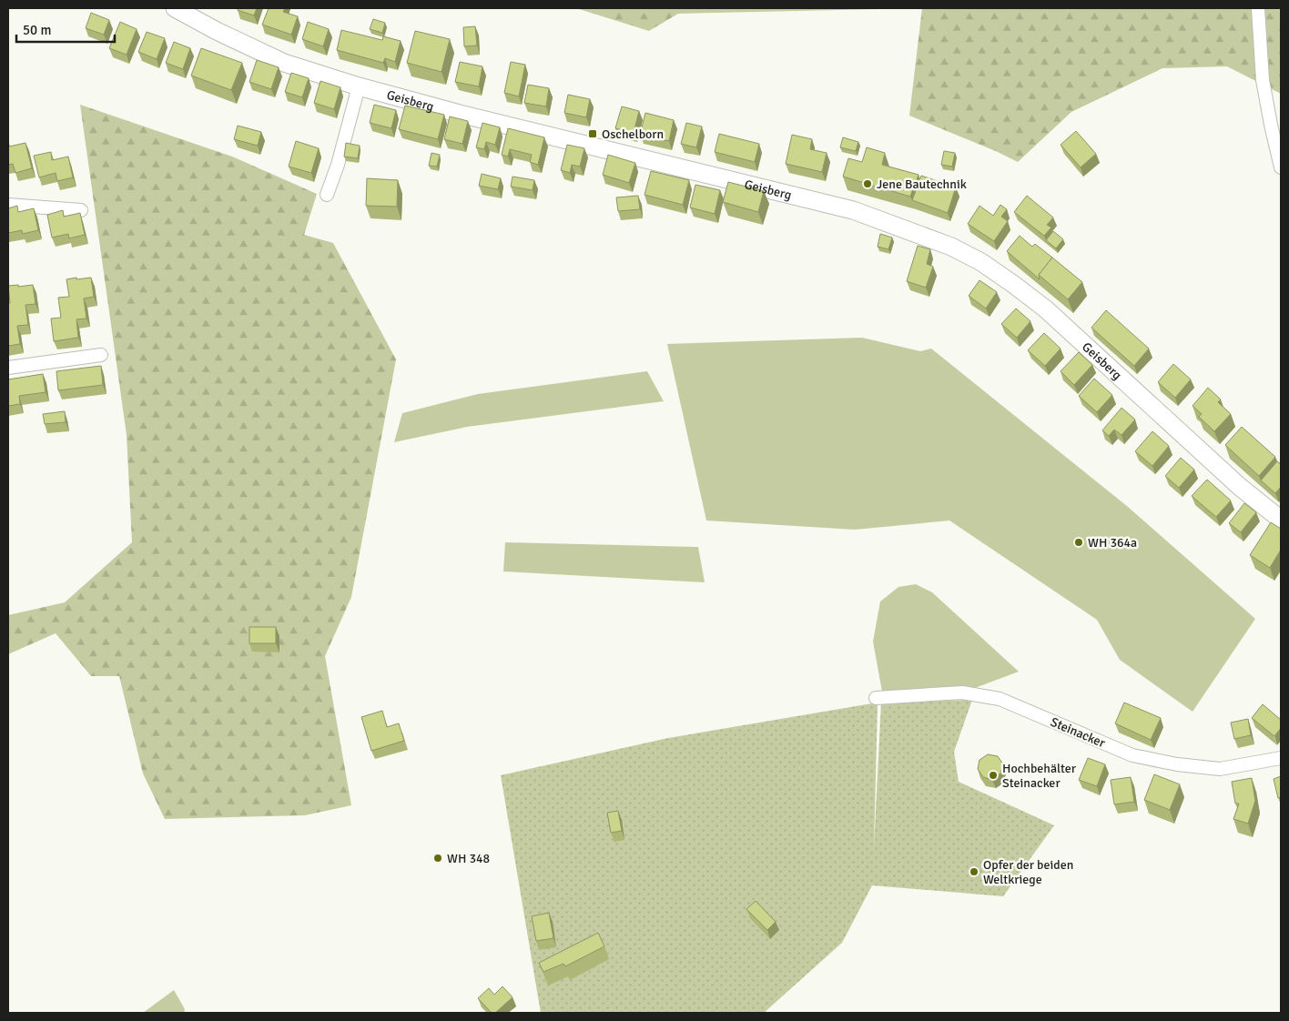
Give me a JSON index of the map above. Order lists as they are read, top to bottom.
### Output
{
  "streets": {
    "street": ["Geisberg", "Steinacker"]
  },
  "places": {
    "transit": ["Oschelborn"],
    "other": [
      "Jene Bautechnik",
      "WH 364a",
      "Hochbehälter Steinacker",
      "WH 348",
      "Opfer der beiden Weltkriege"
    ]
  },
  "scale_bar": "50 m"
}
